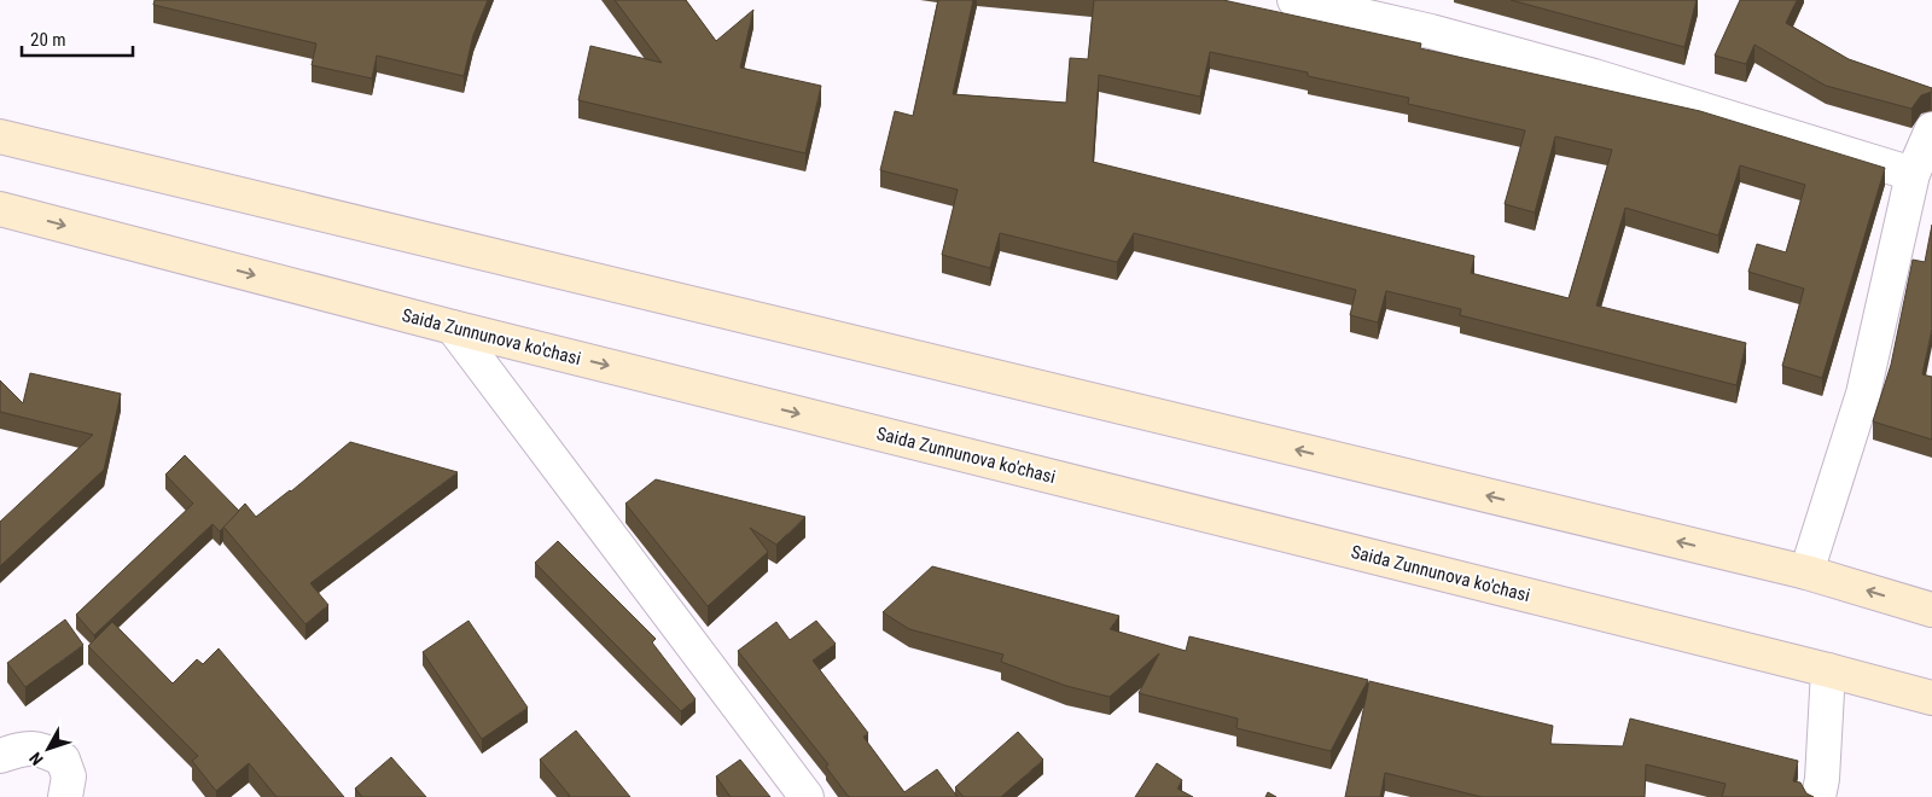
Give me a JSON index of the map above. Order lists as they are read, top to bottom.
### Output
{
  "streets": {
    "main road": ["Saida Zunnunova ko'chasi"]
  },
  "scale_bar": "20 m",
  "north": "bottom left"
}
